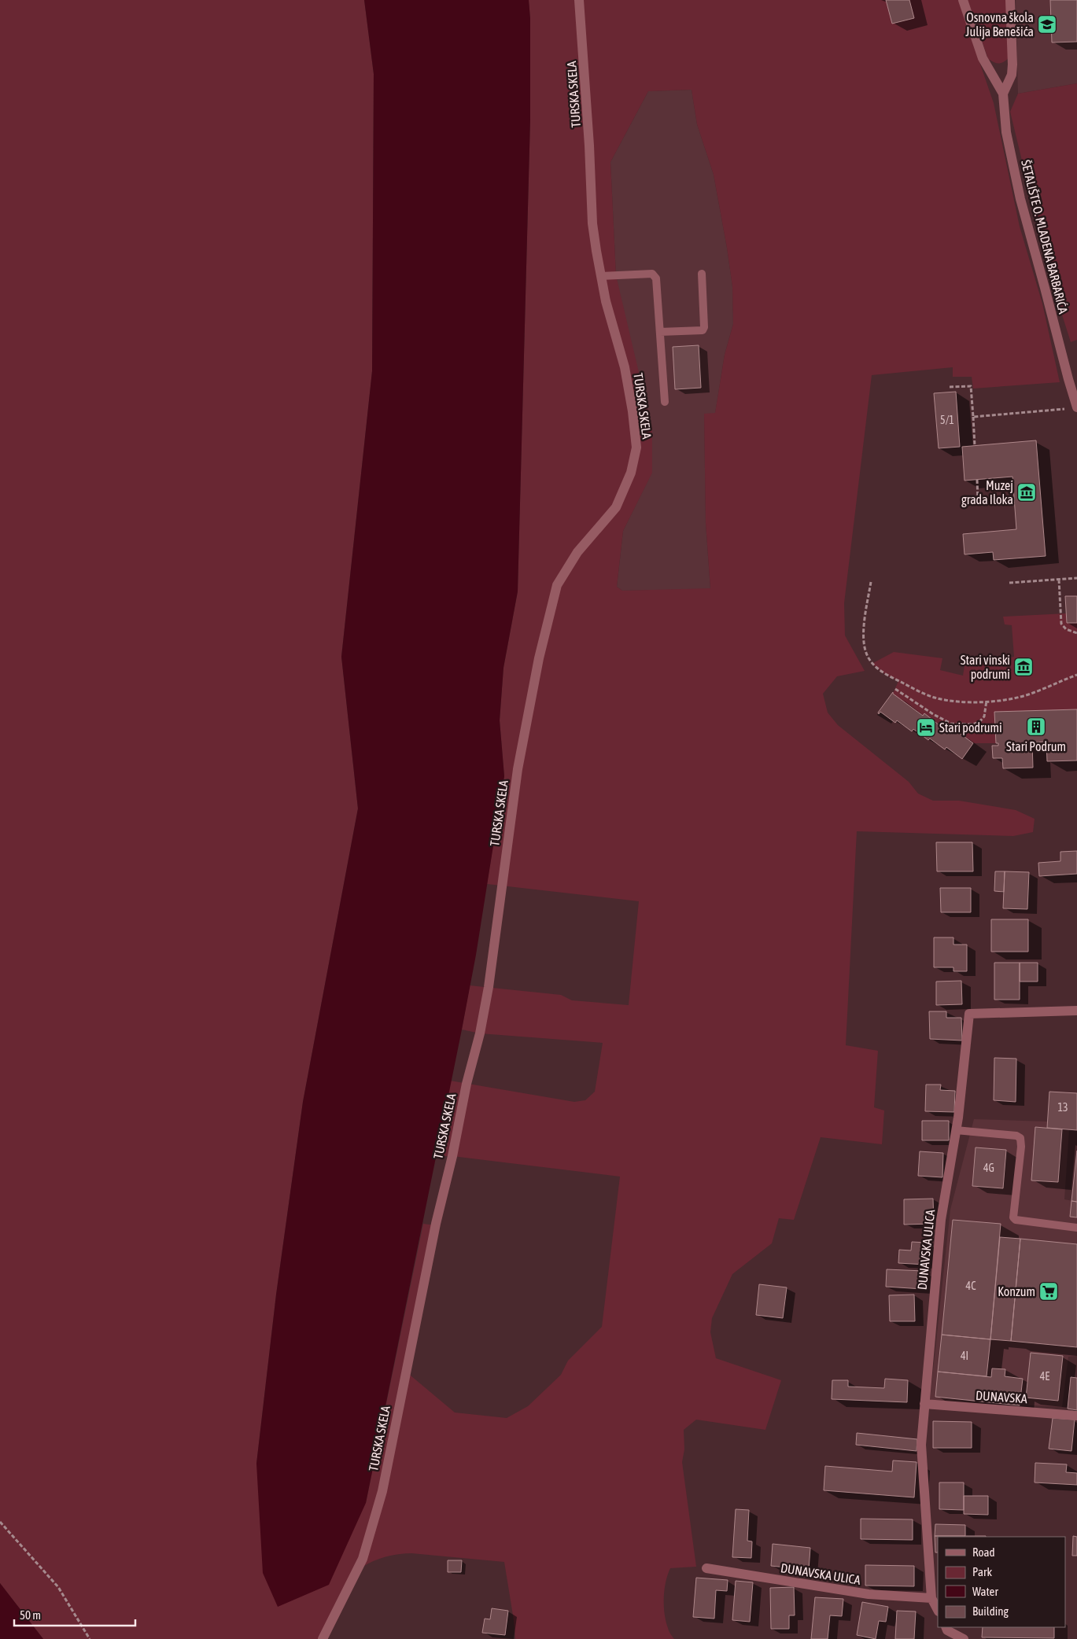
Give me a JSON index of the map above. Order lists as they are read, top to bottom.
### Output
{
  "streets": {
    "street": [
      "TURSKA SKELA",
      "ŠETALIŠTE O. MLADENA BARBARIĆA",
      "DUNAVSKA ULICA",
      "DUNAVSKA"
    ]
  },
  "crossings": [
    ["DUNAVSKA ULICA", "DUNAVSKA"]
  ],
  "places": {
    "school or university": ["Osnovna škola Julija Benešića"],
    "museum": ["Muzej grada Iloka", "Stari vinski podrumi"],
    "building": ["Stari Podrum"],
    "hotel": ["Stari podrumi"],
    "supermarket": ["Konzum"]
  },
  "house_numbers": [
    "5/1",
    "13",
    "4G",
    "4C",
    "4I",
    "4E"
  ],
  "legend": [
    "Road",
    "Park",
    "Water",
    "Building"
  ],
  "scale_bar": "50 m"
}
